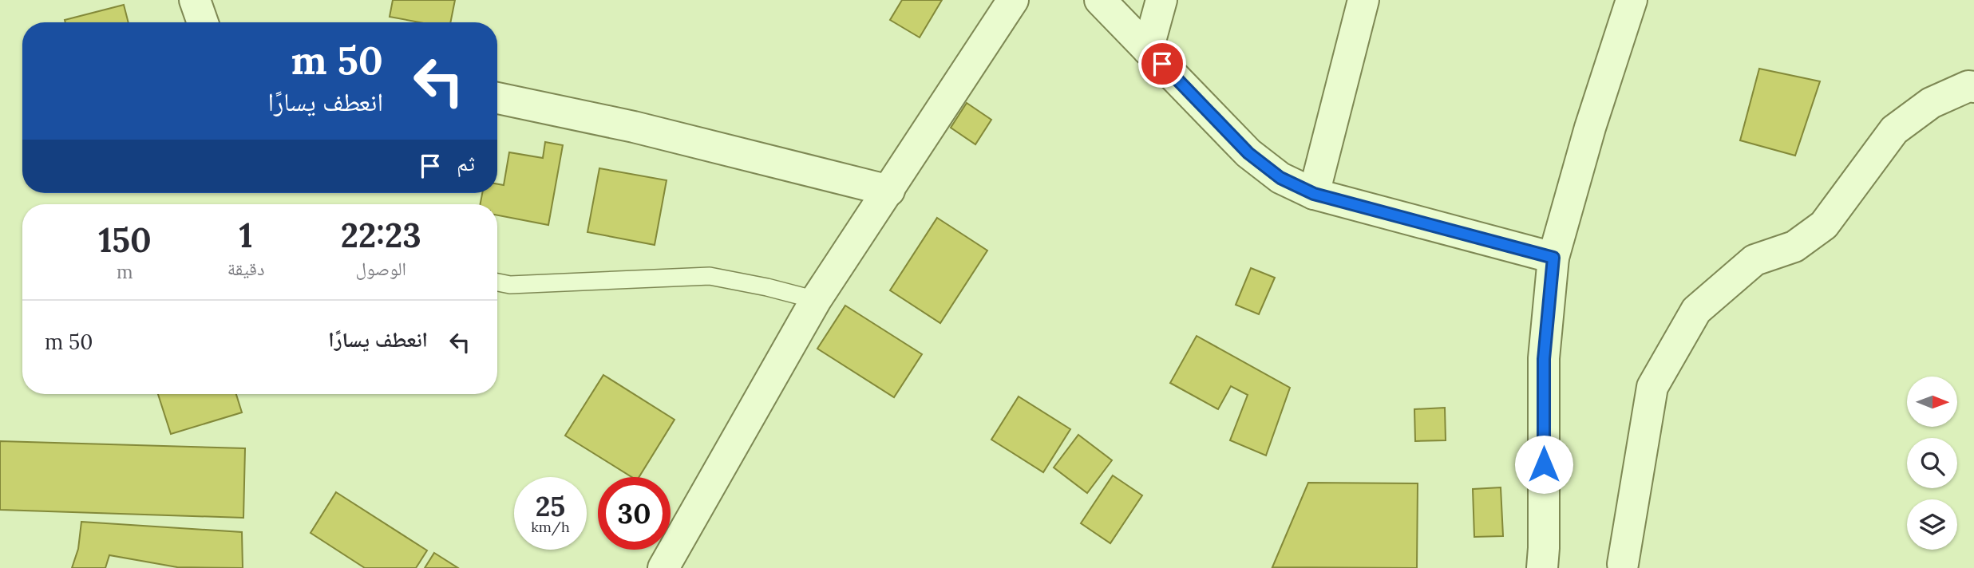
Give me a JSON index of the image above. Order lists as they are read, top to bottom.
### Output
{
  "north": "right",
  "page": {
    "turn": ["50 m", "انعطف يسارًا"],
    "then": "ثم",
    "eta": [
      "22:23",
      "الوصول",
      "1",
      "دقيقة",
      "150",
      "m"
    ],
    "list": [
      {
        "name": "انعطف يسارًا",
        "value": "50 m"
      }
    ],
    "speed": "25 km/h",
    "limit": "30"
  }
}
